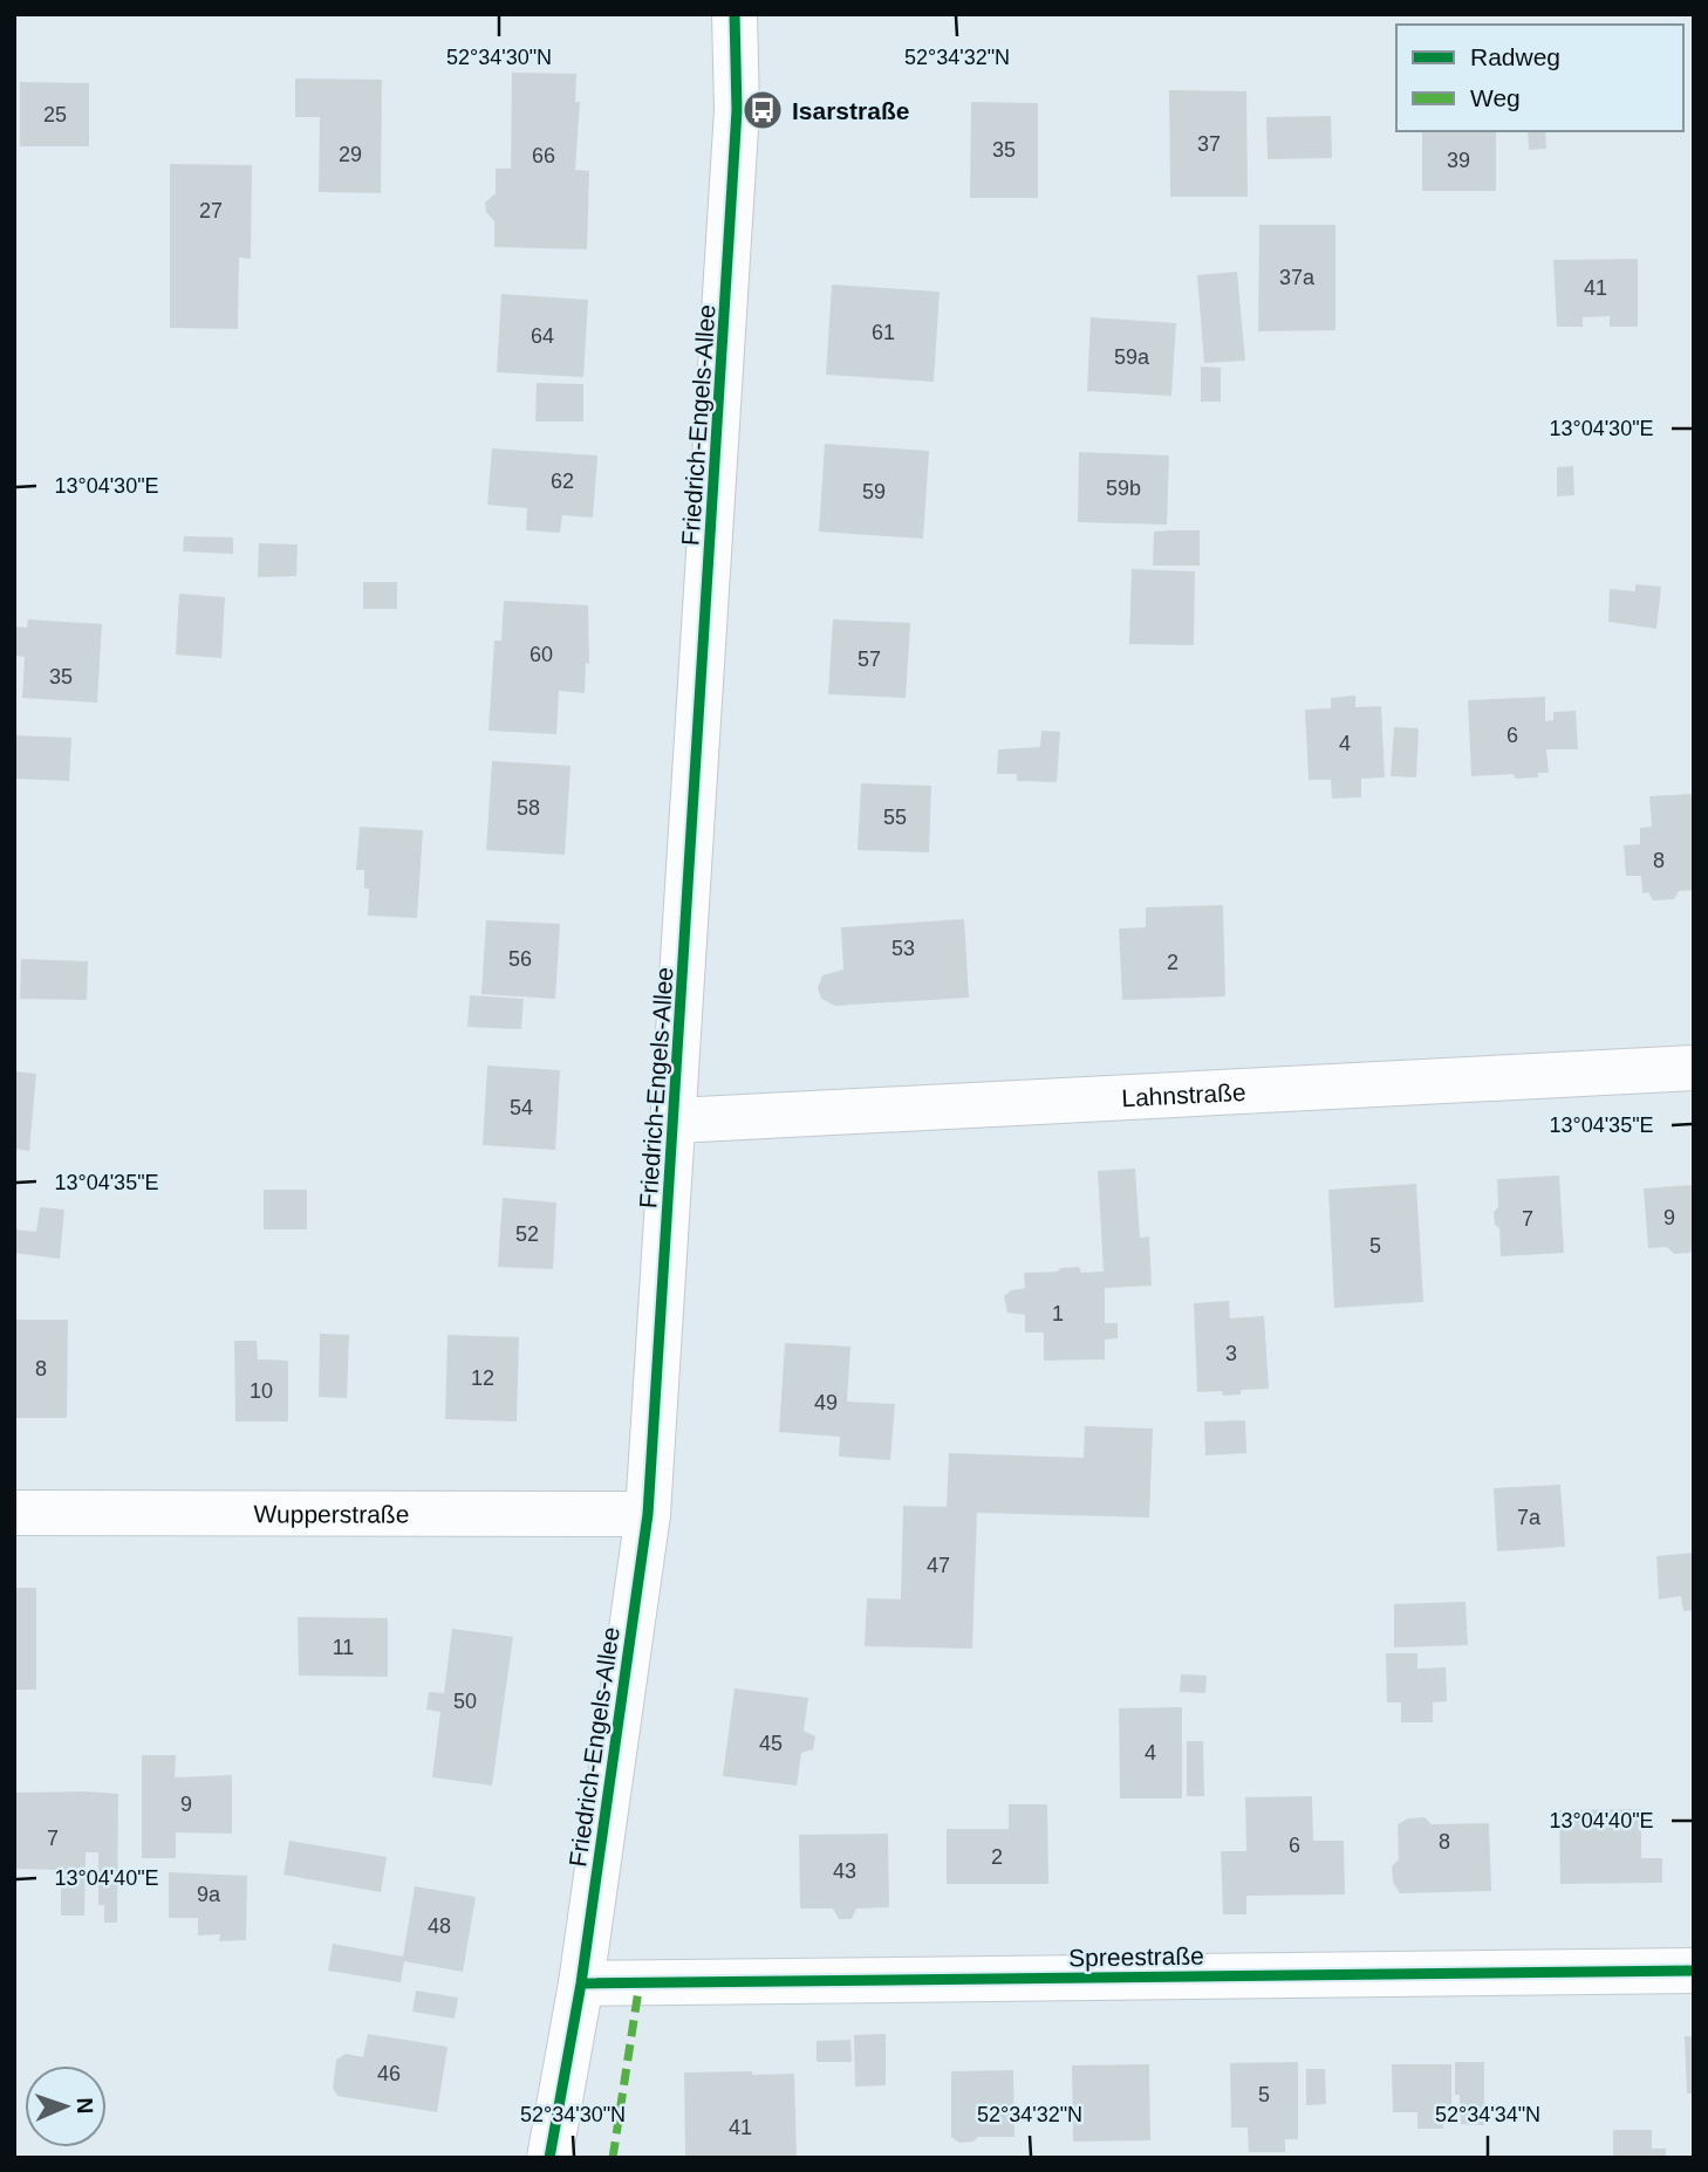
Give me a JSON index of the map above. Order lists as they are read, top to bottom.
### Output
{
  "streets": {
    "street": [
      "Friedrich-Engels-Allee",
      "Lahnstraße",
      "Wupperstraße",
      "Spreestraße"
    ]
  },
  "crossings": [
    ["Friedrich-Engels-Allee", "Lahnstraße"],
    ["Friedrich-Engels-Allee", "Wupperstraße"],
    ["Friedrich-Engels-Allee", "Spreestraße"]
  ],
  "places": {
    "bus stop": ["Isarstraße"]
  },
  "house_numbers": [
    "25",
    "37",
    "35",
    "29",
    "66",
    "39",
    "27",
    "37a",
    "41",
    "61",
    "64",
    "59a",
    "62",
    "59b",
    "59",
    "60",
    "57",
    "35",
    "6",
    "4",
    "58",
    "55",
    "8",
    "53",
    "56",
    "2",
    "54",
    "9",
    "7",
    "52",
    "5",
    "1",
    "3",
    "8",
    "12",
    "10",
    "49",
    "7a",
    "47",
    "11",
    "50",
    "45",
    "4",
    "9",
    "7",
    "8",
    "6",
    "2",
    "43",
    "9a",
    "48",
    "46",
    "5",
    "41"
  ],
  "legend": ["Radweg", "Weg"],
  "north": "right",
  "coordinates": [
    "52°34'30\"N",
    "52°34'32\"N",
    "13°04'30\"E",
    "13°04'35\"E",
    "13°04'40\"E",
    "52°34'34\"N"
  ]
}
